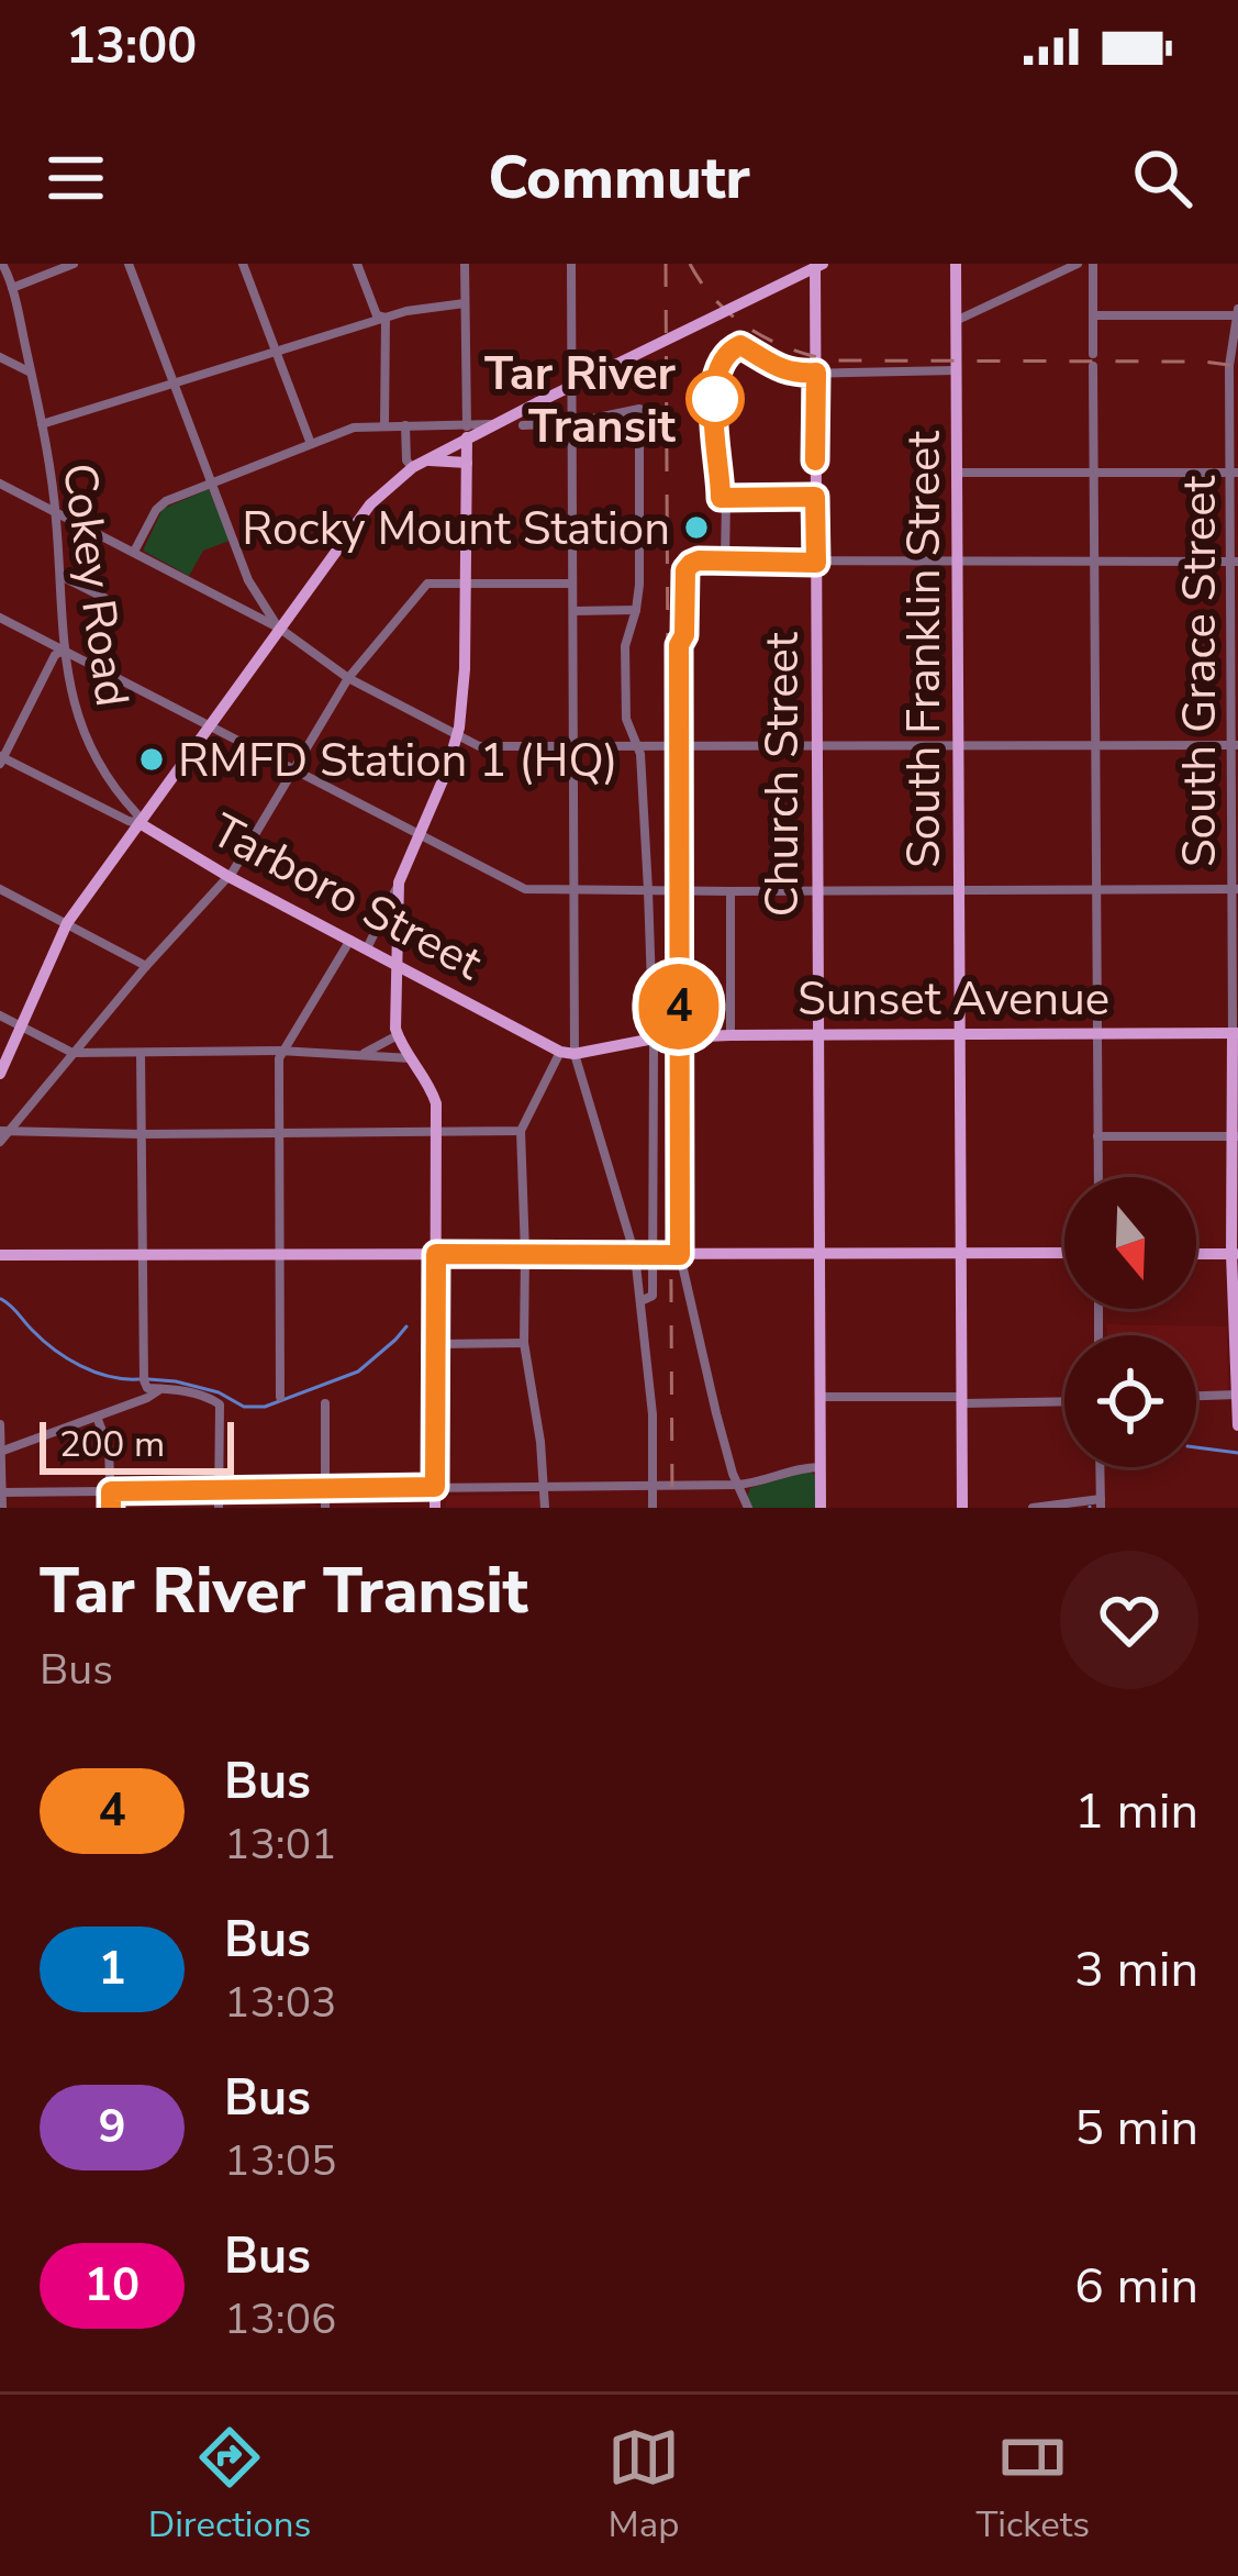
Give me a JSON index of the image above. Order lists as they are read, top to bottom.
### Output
{
  "streets": {
    "main road": [
      "South Franklin Street",
      "Church Street",
      "Tarboro Street",
      "Sunset Avenue"
    ],
    "street": ["Cokey Road", "South Grace Street"]
  },
  "crossings": [
    ["Cokey Road", "Tarboro Street"],
    ["South Franklin Street", "Sunset Avenue"],
    ["South Grace Street", "Sunset Avenue"],
    ["Church Street", "Sunset Avenue"]
  ],
  "places": ["Tar River Transit", "Rocky Mount Station", "RMFD Station 1 (HQ)"],
  "lines": ["bus line 4"],
  "scale_bar": "200 m",
  "north": "bottom",
  "page": {
    "status": "13:00",
    "header": "Commutr",
    "on_map": "4",
    "scale": "200 m",
    "heading": ["Tar River Transit", "Bus"],
    "list": [
      {
        "mark": "4",
        "name": "Bus",
        "note": "13:01",
        "value": "1 min"
      },
      {
        "mark": "1",
        "name": "Bus",
        "note": "13:03",
        "value": "3 min"
      },
      {
        "mark": "9",
        "name": "Bus",
        "note": "13:05",
        "value": "5 min"
      },
      {
        "mark": "10",
        "name": "Bus",
        "note": "13:06",
        "value": "6 min"
      }
    ],
    "tabs": ["Directions", "Map", "Tickets"]
  }
}
